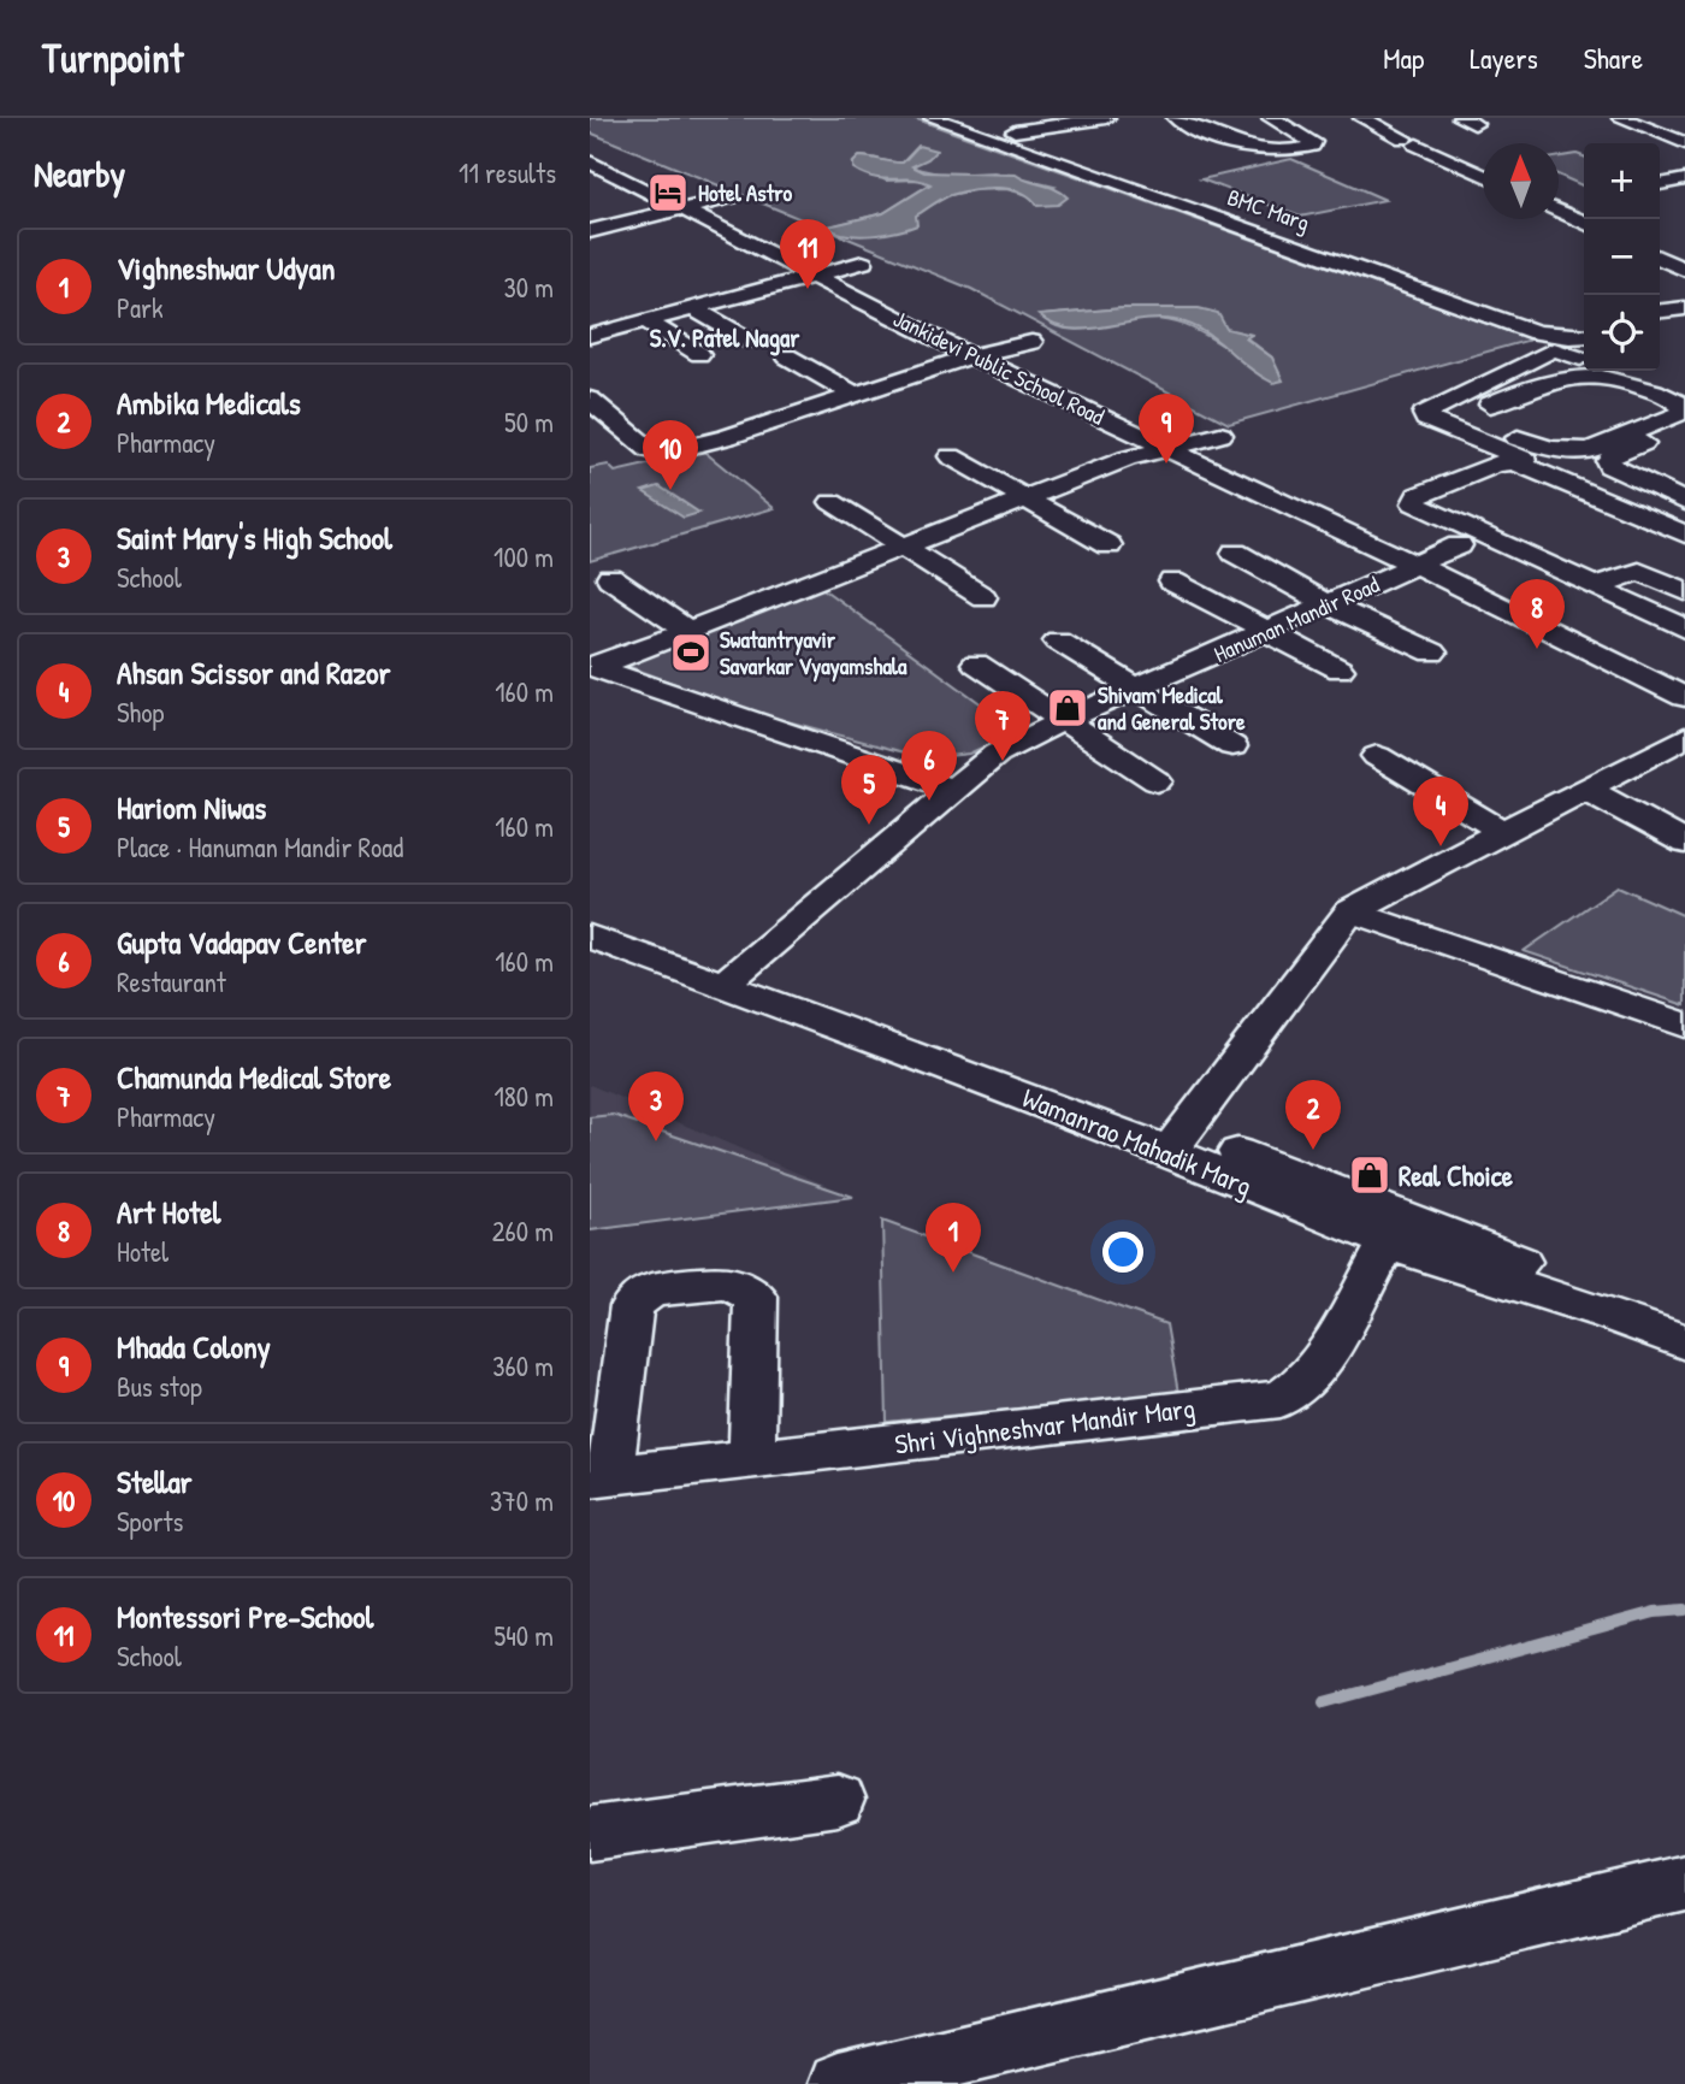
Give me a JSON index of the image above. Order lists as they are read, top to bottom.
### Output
{
  "streets": {
    "street": [
      "BMC Marg",
      "Jankidevi Public School Road",
      "Hanuman Mandir Road",
      "Wamanrao Mahadik Marg",
      "Shri Vighneshvar Mandir Marg"
    ]
  },
  "crossings": [
    ["Jankidevi Public School Road", "Hanuman Mandir Road"],
    ["Hanuman Mandir Road", "Wamanrao Mahadik Marg"],
    ["Wamanrao Mahadik Marg", "Shri Vighneshvar Mandir Marg"]
  ],
  "districts": ["S.V. Patel Nagar"],
  "places": {
    "hotel": ["Hotel Astro"],
    "sports": ["Swatantryavir Savarkar Vyayamshala"],
    "shop": ["Shivam Medical and General Store", "Real Choice"]
  },
  "north": "top",
  "page": {
    "header": "Turnpoint",
    "nav": ["Map", "Layers", "Share"],
    "heading": ["Nearby", "11 results"],
    "map_buttons": ["+", "−"],
    "pins": [
      "11",
      "9",
      "10",
      "8",
      "7",
      "6",
      "5",
      "4",
      "3",
      "2",
      "1"
    ],
    "list": [
      {
        "mark": "1",
        "name": "Vighneshwar Udyan",
        "note": "Park",
        "value": "30 m"
      },
      {
        "mark": "2",
        "name": "Ambika Medicals",
        "note": "Pharmacy",
        "value": "50 m"
      },
      {
        "mark": "3",
        "name": "Saint Mary's High School",
        "note": "School",
        "value": "100 m"
      },
      {
        "mark": "4",
        "name": "Ahsan Scissor and Razor",
        "note": "Shop",
        "value": "160 m"
      },
      {
        "mark": "5",
        "name": "Hariom Niwas",
        "note": "Place · Hanuman Mandir Road",
        "value": "160 m"
      },
      {
        "mark": "6",
        "name": "Gupta Vadapav Center",
        "note": "Restaurant",
        "value": "160 m"
      },
      {
        "mark": "7",
        "name": "Chamunda Medical Store",
        "note": "Pharmacy",
        "value": "180 m"
      },
      {
        "mark": "8",
        "name": "Art Hotel",
        "note": "Hotel",
        "value": "260 m"
      },
      {
        "mark": "9",
        "name": "Mhada Colony",
        "note": "Bus stop",
        "value": "360 m"
      },
      {
        "mark": "10",
        "name": "Stellar",
        "note": "Sports",
        "value": "370 m"
      },
      {
        "mark": "11",
        "name": "Montessori Pre-School",
        "note": "School",
        "value": "540 m"
      }
    ]
  }
}
